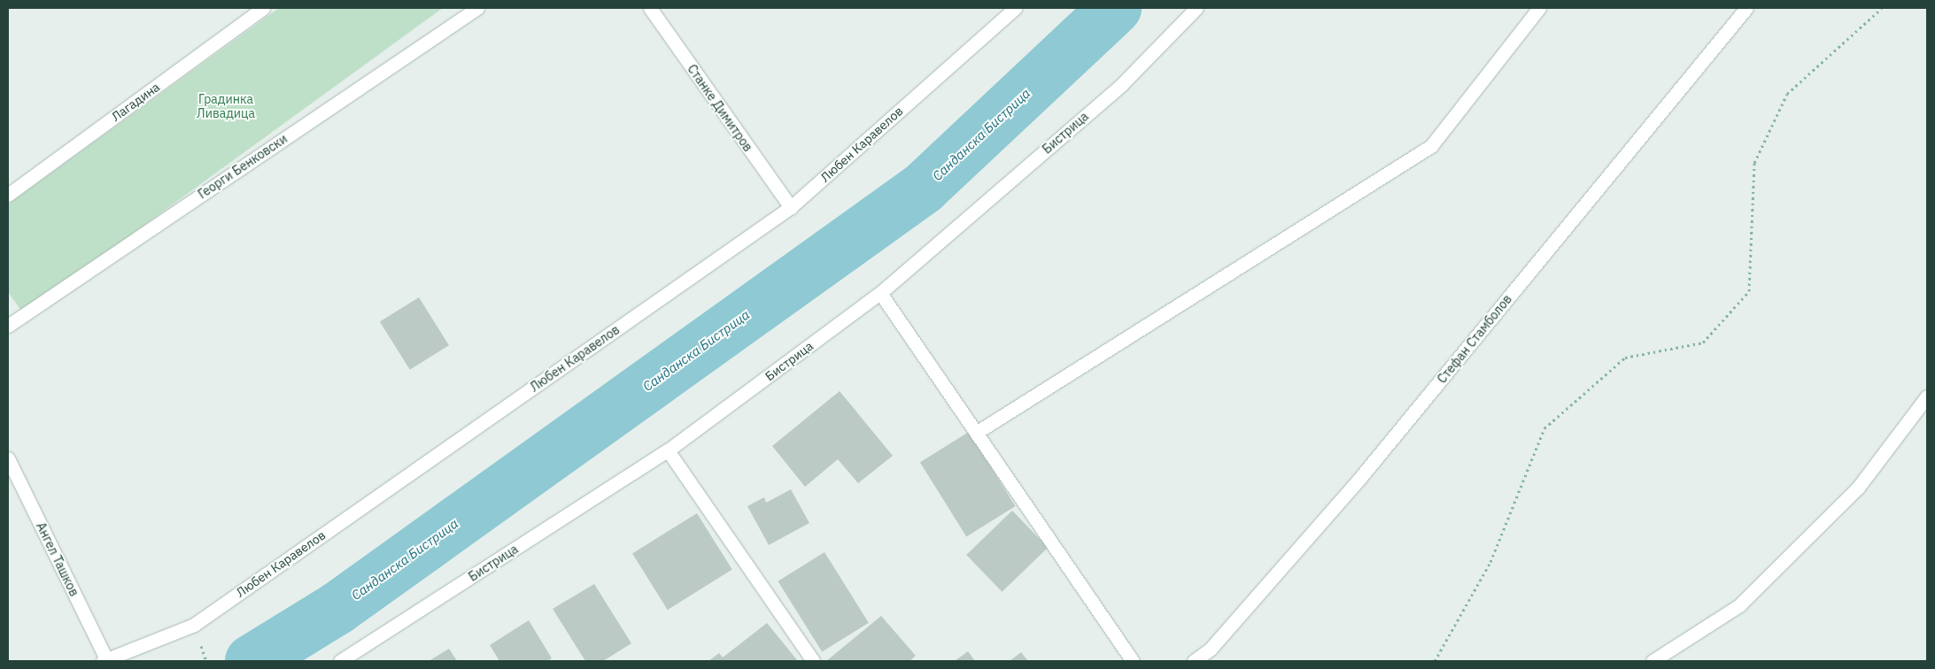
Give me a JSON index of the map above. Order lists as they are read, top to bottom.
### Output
{
  "streets": {
    "street": [
      "Лагадина",
      "Станке Димитров",
      "Бистрица",
      "Любен Каравелов",
      "Георги Бенковски",
      "Стефан Стамболов",
      "Ангел Ташков"
    ]
  },
  "crossings": [
    ["Станке Димитров", "Любен Каравелов"],
    ["Любен Каравелов", "Ангел Ташков"]
  ],
  "water": ["Санданска Бистрица"],
  "parks": ["Градинка Ливадица"]
}
